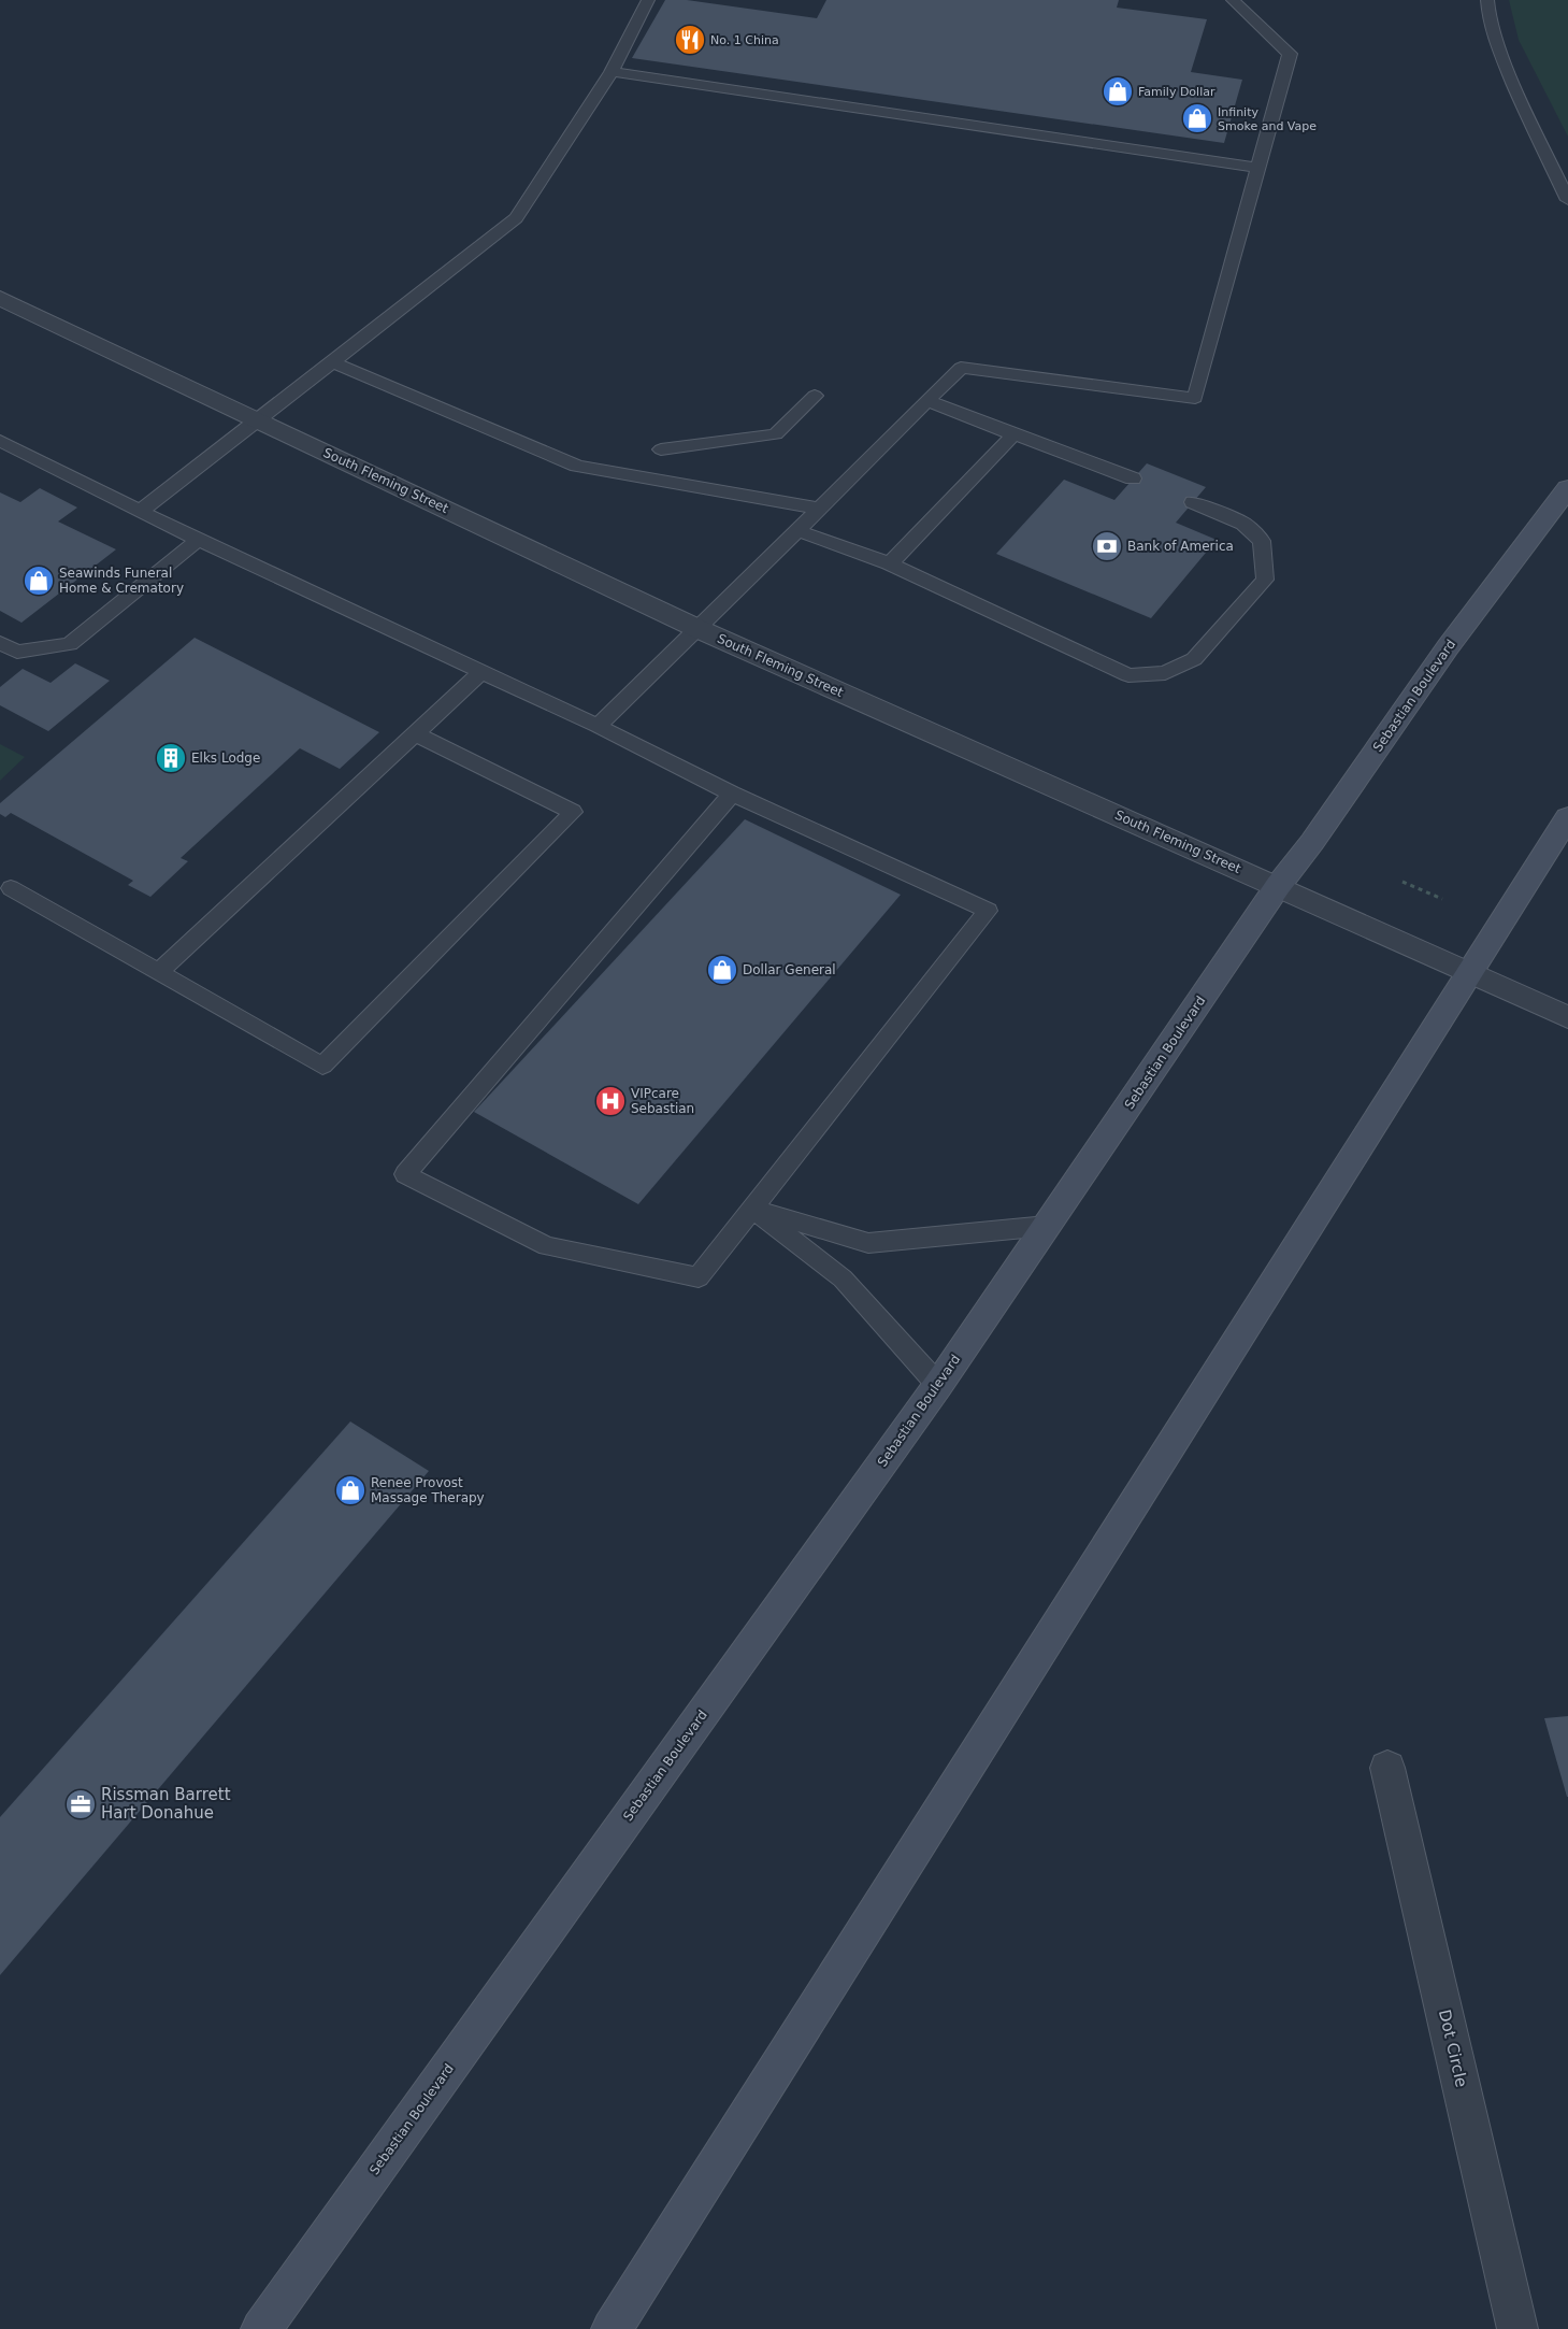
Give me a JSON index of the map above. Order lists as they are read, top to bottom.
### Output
{
  "streets": {
    "main road": ["Sebastian Boulevard"],
    "street": ["South Fleming Street", "Dot Circle"]
  },
  "crossings": [
    ["South Fleming Street", "Sebastian Boulevard"]
  ],
  "places": {
    "restaurant": ["No. 1 China"],
    "shop": [
      "Family Dollar",
      "Infinity Smoke and Vape",
      "Seawinds Funeral Home & Crematory",
      "Dollar General",
      "Renee Provost Massage Therapy"
    ],
    "bank": ["Bank of America"],
    "building": ["Elks Lodge"],
    "hospital": ["VIPcare Sebastian"],
    "office": ["Rissman Barrett Hart Donahue"]
  }
}
